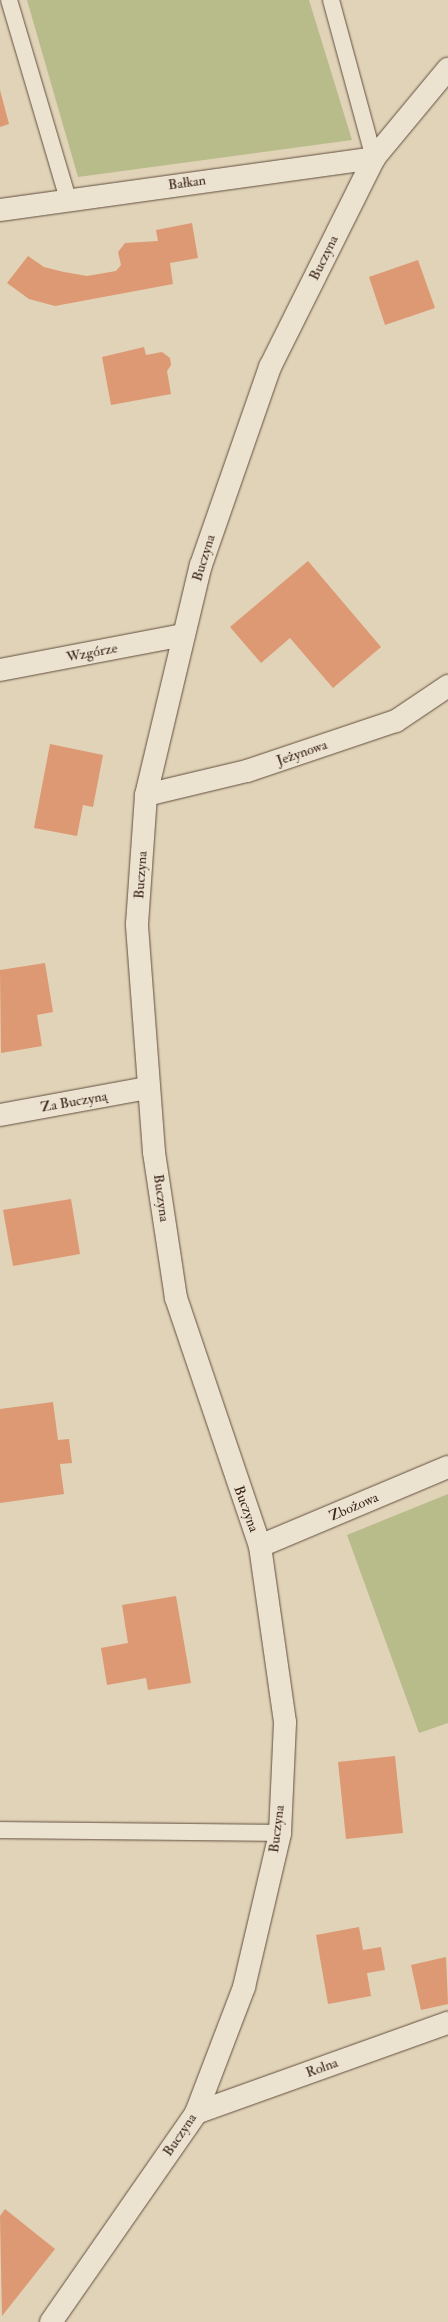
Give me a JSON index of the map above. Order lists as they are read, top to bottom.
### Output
{
  "streets": {
    "street": [
      "Bałkan",
      "Buczyna",
      "Wzgórze",
      "Jeżynowa",
      "Za Buczyną",
      "Zbożowa",
      "Rolna"
    ]
  },
  "crossings": [
    ["Bałkan", "Buczyna"],
    ["Buczyna", "Wzgórze"],
    ["Buczyna", "Jeżynowa"],
    ["Buczyna", "Za Buczyną"],
    ["Buczyna", "Zbożowa"],
    ["Buczyna", "Rolna"]
  ]
}
